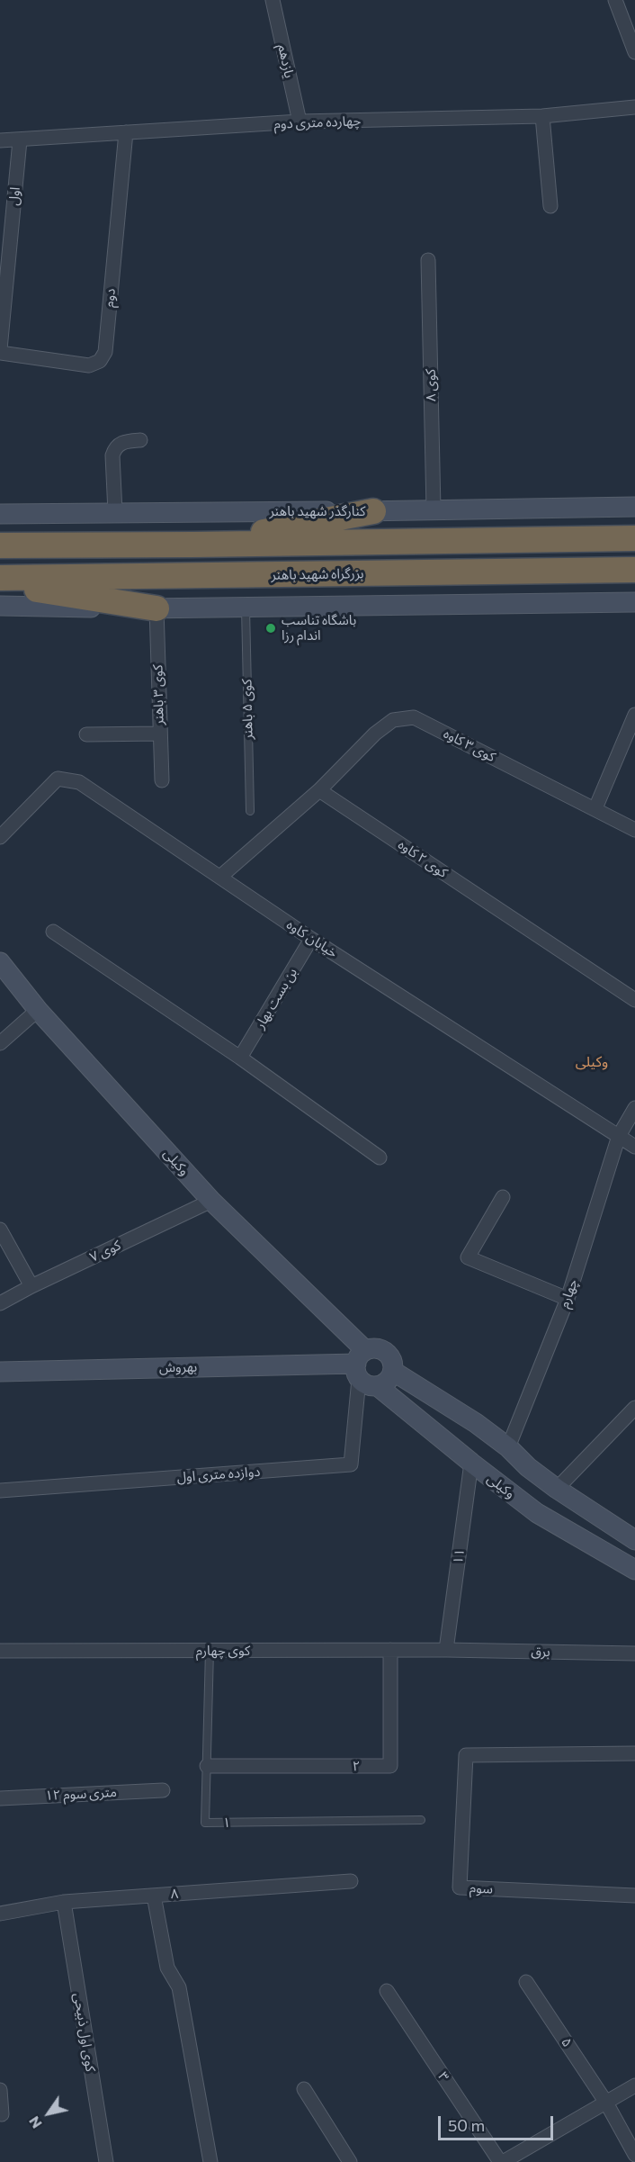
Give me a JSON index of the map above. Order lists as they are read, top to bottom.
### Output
{
  "streets": {
    "highway": ["بزرگراه شهید باهنر"],
    "street": [
      "یازدهم",
      "چهارده متری دوم",
      "اول",
      "دوم",
      "کوی ۸",
      "کنارگذر شهید باهنر",
      "کوی ۳ باهنر",
      "کوی ۳ کاوه",
      "کوی ۲ کاوه",
      "خیابان کاوه",
      "بن بست بهار",
      "وکیلی",
      "کوی ۷",
      "چهارم",
      "بهروش",
      "دوازده متری اول",
      "۱۱",
      "کوی چهارم",
      "برق",
      "۲",
      "۱۲ متری سوم",
      "سوم",
      "۸",
      "کوی اول ذبیحی",
      "۵",
      "۳"
    ],
    "lane": ["کوی ۵ باهنر", "۱"]
  },
  "crossings": [
    ["یازدهم", "چهارده متری دوم"],
    ["چهارده متری دوم", "اول"],
    ["چهارده متری دوم", "دوم"],
    ["کوی ۸", "کنارگذر شهید باهنر"],
    ["کوی ۳ کاوه", "کوی ۲ کاوه"],
    ["خیابان کاوه", "بن بست بهار"],
    ["خیابان کاوه", "چهارم"],
    ["وکیلی", "کوی ۷"],
    ["وکیلی", "بهروش"],
    ["وکیلی", "دوازده متری اول"],
    ["وکیلی", "۱۱"],
    ["بهروش", "دوازده متری اول"],
    ["۱۱", "کوی چهارم"],
    ["۱۱", "برق"],
    ["کوی چهارم", "برق"],
    ["کوی چهارم", "۲"],
    ["کوی چهارم", "۱"],
    ["۲", "۱"],
    ["۸", "کوی اول ذبیحی"]
  ],
  "districts": ["وکیلی"],
  "places": ["باشگاه تناسب اندام رزا"],
  "scale_bar": "50 m",
  "north": "bottom left"
}
